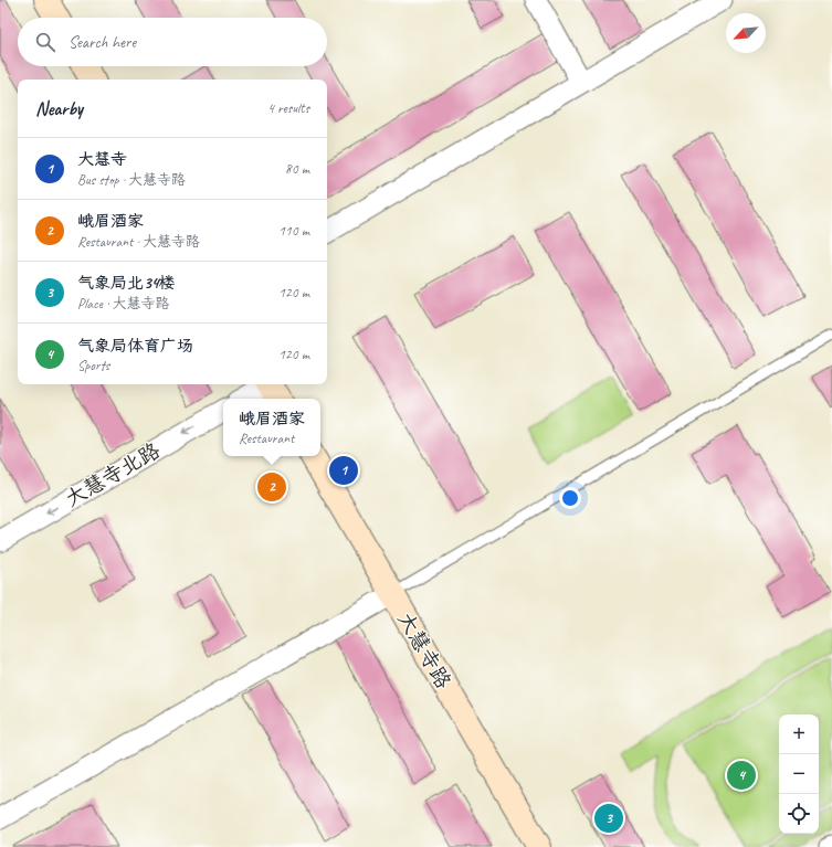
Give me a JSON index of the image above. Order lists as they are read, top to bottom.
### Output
{
  "streets": {
    "street": ["大慧寺北路", "大慧寺路"]
  },
  "one_way": ["大慧寺北路"],
  "north": "bottom left",
  "page": {
    "search": "Search here",
    "heading": ["Nearby", "4 results"],
    "list": [
      {
        "mark": "1",
        "name": "大慧寺",
        "note": "Bus stop · 大慧寺路",
        "value": "80 m"
      },
      {
        "mark": "2",
        "name": "峨眉酒家",
        "note": "Restaurant · 大慧寺路",
        "value": "110 m"
      },
      {
        "mark": "3",
        "name": "气象局北34楼",
        "note": "Place · 大慧寺路",
        "value": "120 m"
      },
      {
        "mark": "4",
        "name": "气象局体育广场",
        "note": "Sports",
        "value": "120 m"
      }
    ],
    "popup": ["峨眉酒家", "Restaurant"],
    "pins": [
      "1",
      "2",
      "4",
      "3"
    ],
    "map_buttons": ["+", "−"]
  }
}
